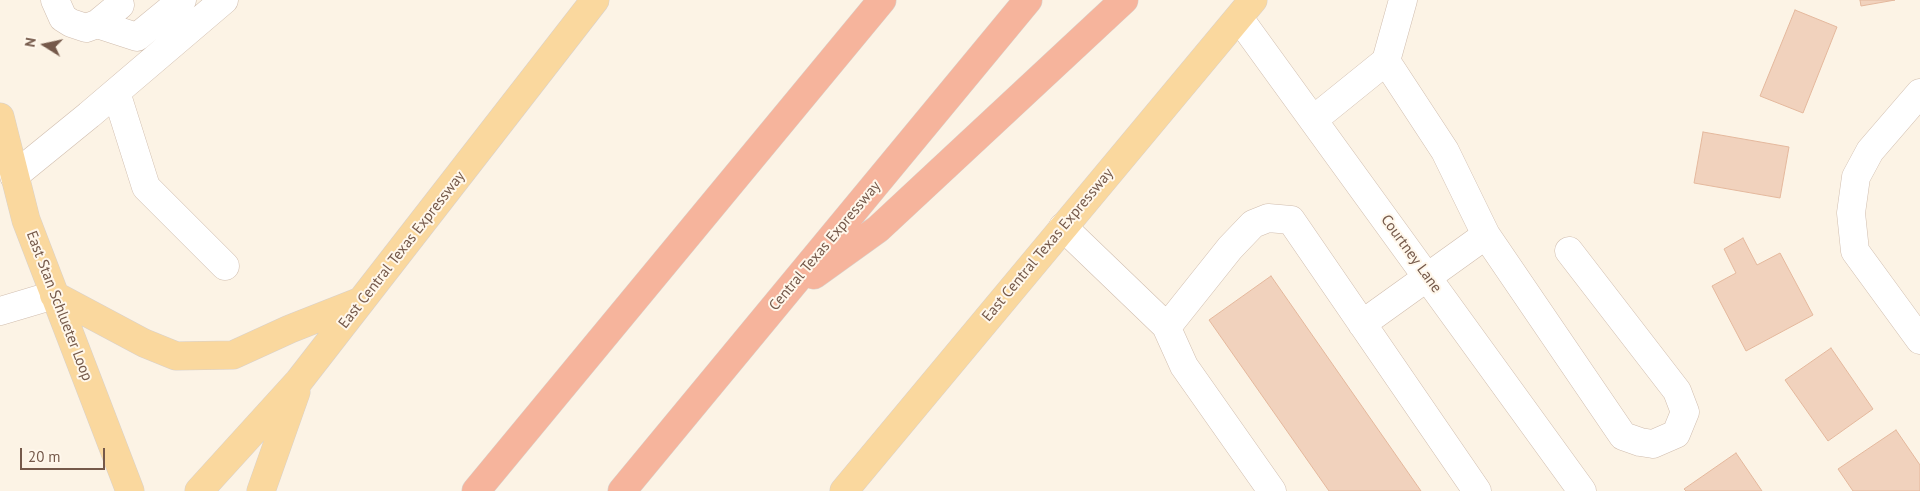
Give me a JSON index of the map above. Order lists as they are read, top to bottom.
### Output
{
  "streets": {
    "highway": ["Central Texas Expressway"],
    "main road": ["East Central Texas Expressway", "East Stan Schlueter Loop"],
    "street": ["Courtney Lane"]
  },
  "crossings": [
    ["East Central Texas Expressway", "Courtney Lane"]
  ],
  "scale_bar": "20 m",
  "north": "left"
}
